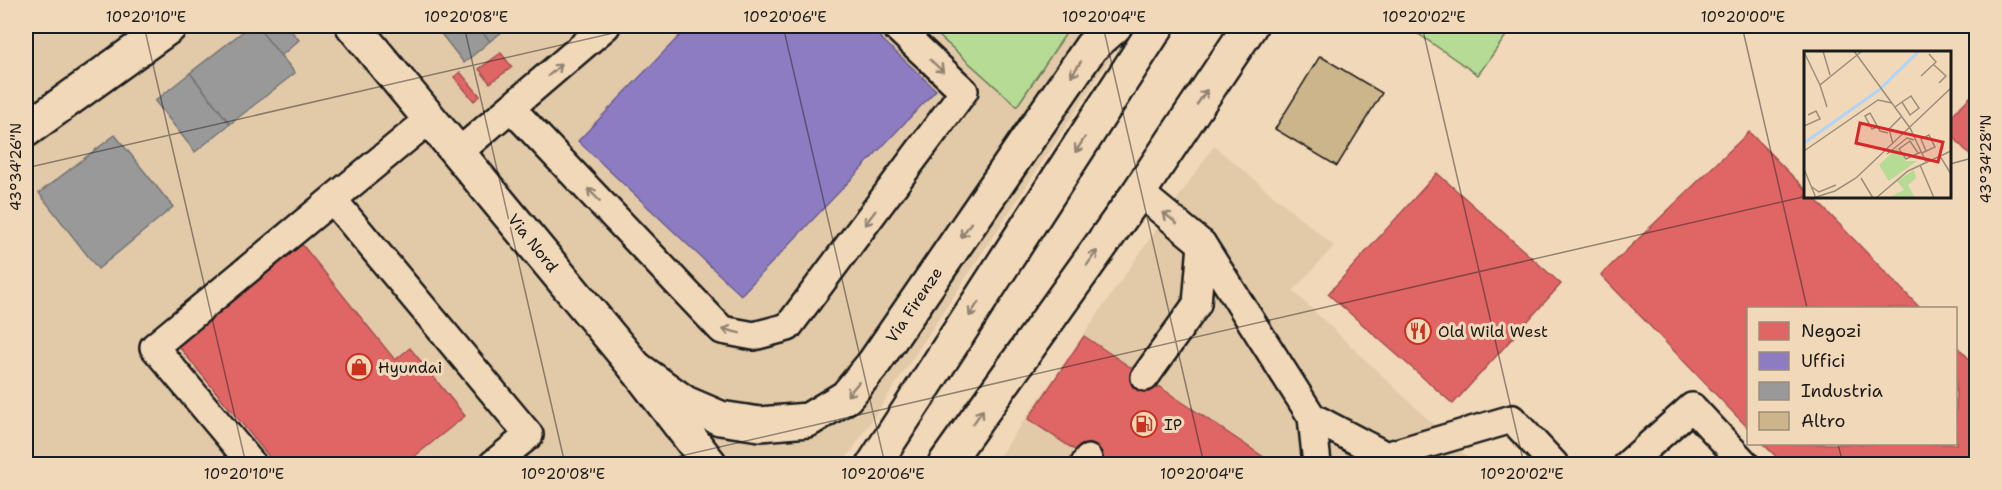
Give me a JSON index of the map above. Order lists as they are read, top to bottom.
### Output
{
  "streets": {
    "street": ["Via Nord", "Via Firenze"]
  },
  "crossings": [
    ["Via Nord", "Via Firenze"]
  ],
  "places": {
    "restaurant": ["Old Wild West"],
    "shop": ["Hyundai"],
    "fuel station": ["IP"]
  },
  "legend": [
    "Negozi",
    "Uffici",
    "Industria",
    "Altro"
  ],
  "coordinates": [
    "10°20'10\"E",
    "10°20'08\"E",
    "10°20'06\"E",
    "10°20'04\"E",
    "10°20'02\"E",
    "10°20'00\"E",
    "43°34'28\"N",
    "43°34'26\"N"
  ]
}
